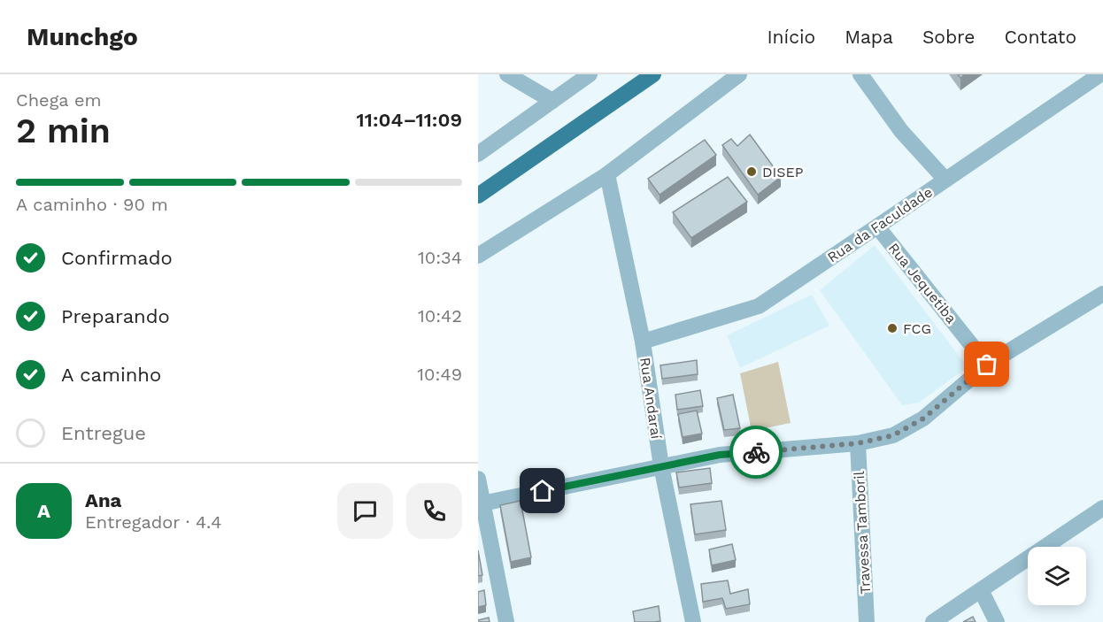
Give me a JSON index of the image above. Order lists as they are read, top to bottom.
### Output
{
  "streets": {
    "street": [
      "Rua da Faculdade",
      "Rua Jequetiba",
      "Rua Andaraí",
      "Travessa Tamboril"
    ]
  },
  "crossings": [
    ["Rua da Faculdade", "Rua Jequetiba"],
    ["Rua da Faculdade", "Rua Andaraí"]
  ],
  "places": ["DISEP", "FCG"],
  "page": {
    "header": "Munchgo",
    "nav": [
      "Início",
      "Mapa",
      "Sobre",
      "Contato"
    ],
    "heading": ["2 min", "Chega em", "11:04–11:09"],
    "panel": ["Ana", "Entregador · 4.4"],
    "bar": "A caminho · 90 m",
    "list": [
      ["Confirmado", "10:34"],
      ["Preparando", "10:42"],
      ["A caminho", "10:49"],
      "Entregue"
    ],
    "round": "A"
  }
}
